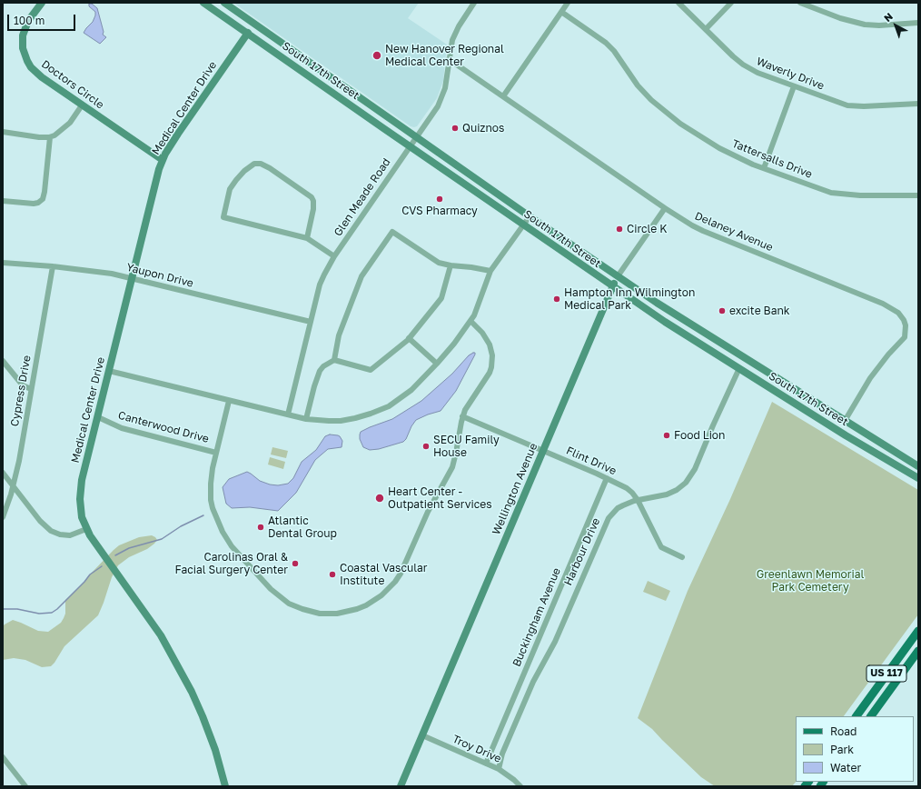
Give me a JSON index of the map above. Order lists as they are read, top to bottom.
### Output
{
  "streets": {
    "main road": [
      "South 17th Street",
      "Doctors Circle",
      "Medical Center Drive",
      "Wellington Avenue",
      "US 117"
    ],
    "street": [
      "Waverly Drive",
      "Tattersalls Drive",
      "Glen Meade Road",
      "Delaney Avenue",
      "Yaupon Drive",
      "Cypress Drive",
      "Canterwood Drive",
      "Flint Drive",
      "Harbour Drive",
      "Buckingham Avenue",
      "Troy Drive"
    ]
  },
  "crossings": [
    ["South 17th Street", "Medical Center Drive"],
    ["South 17th Street", "Glen Meade Road"],
    ["South 17th Street", "Delaney Avenue"],
    ["South 17th Street", "Wellington Avenue"],
    ["South 17th Street", "Harbour Drive"],
    ["Doctors Circle", "Medical Center Drive"],
    ["Medical Center Drive", "Yaupon Drive"],
    ["Medical Center Drive", "Canterwood Drive"],
    ["Glen Meade Road", "Delaney Avenue"],
    ["Glen Meade Road", "Yaupon Drive"],
    ["Delaney Avenue", "Wellington Avenue"],
    ["Yaupon Drive", "Cypress Drive"],
    ["Flint Drive", "Wellington Avenue"],
    ["Flint Drive", "Harbour Drive"],
    ["Flint Drive", "Buckingham Avenue"],
    ["Wellington Avenue", "Troy Drive"],
    ["Harbour Drive", "Troy Drive"],
    ["Buckingham Avenue", "Troy Drive"]
  ],
  "parks": ["Greenlawn Memorial Park Cemetery"],
  "places": [
    "New Hanover Regional Medical Center",
    "Quiznos",
    "CVS Pharmacy",
    "Circle K",
    "Hampton Inn Wilmington Medical Park",
    "excite Bank",
    "Food Lion",
    "SECU Family House",
    "Heart Center - Outpatient Services",
    "Atlantic Dental Group",
    "Carolinas Oral & Facial Surgery Center",
    "Coastal Vascular Institute"
  ],
  "legend": ["Road", "Park", "Water"],
  "scale_bar": "100 m",
  "north": "top left"
}
